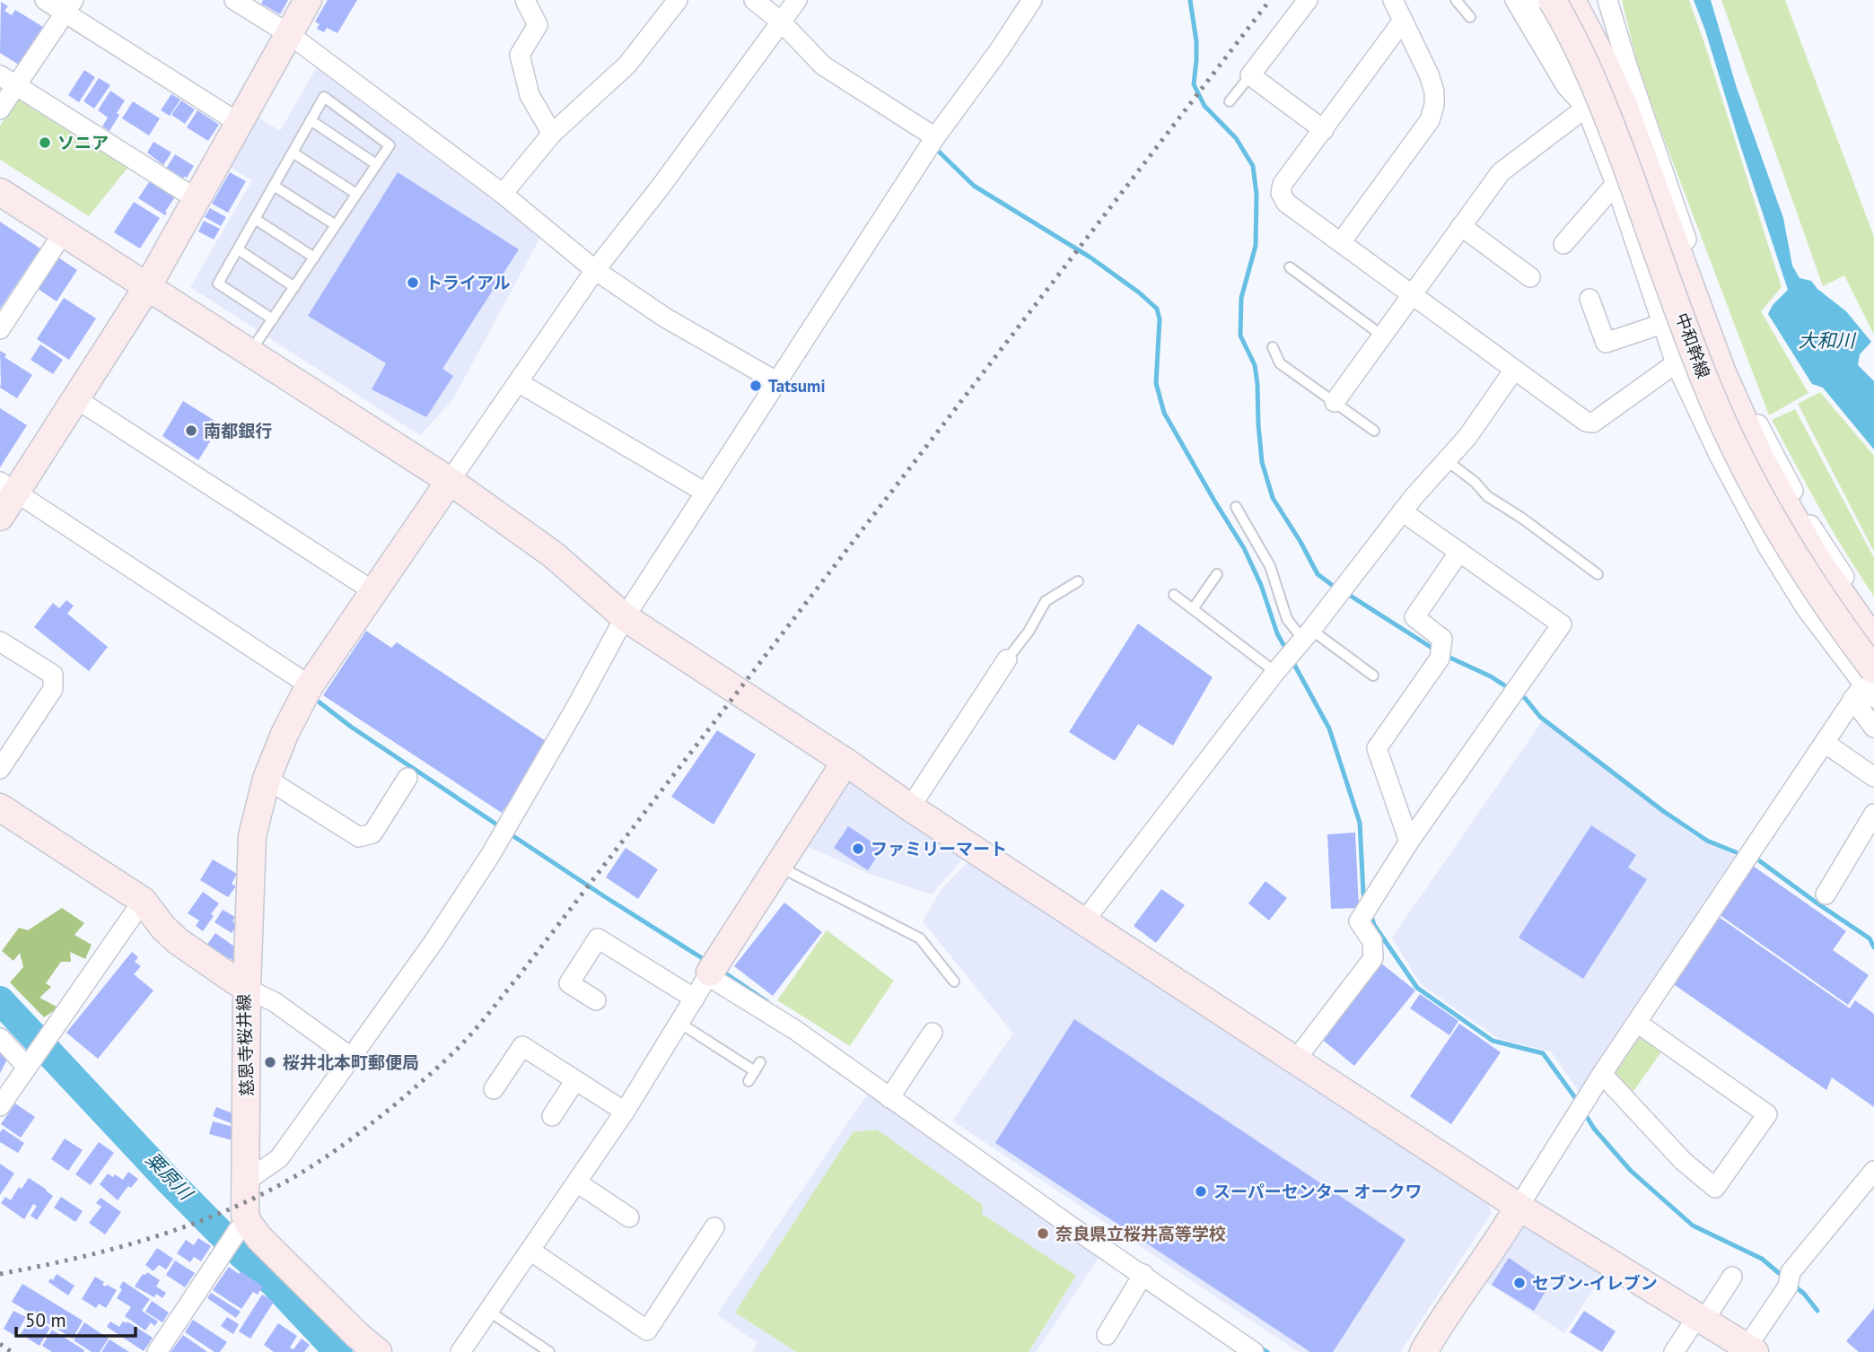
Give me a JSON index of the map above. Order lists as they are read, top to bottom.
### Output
{
  "streets": {
    "street": ["中和幹線", "慈恩寺桜井線"]
  },
  "water": ["大和川", "粟原川"],
  "places": [
    "ソニア",
    "トライアル",
    "Tatsumi",
    "南都銀行",
    "ファミリーマート",
    "桜井北本町郵便局",
    "スーパーセンター オークワ",
    "奈良県立桜井高等学校",
    "セブン-イレブン"
  ],
  "scale_bar": "50 m"
}
